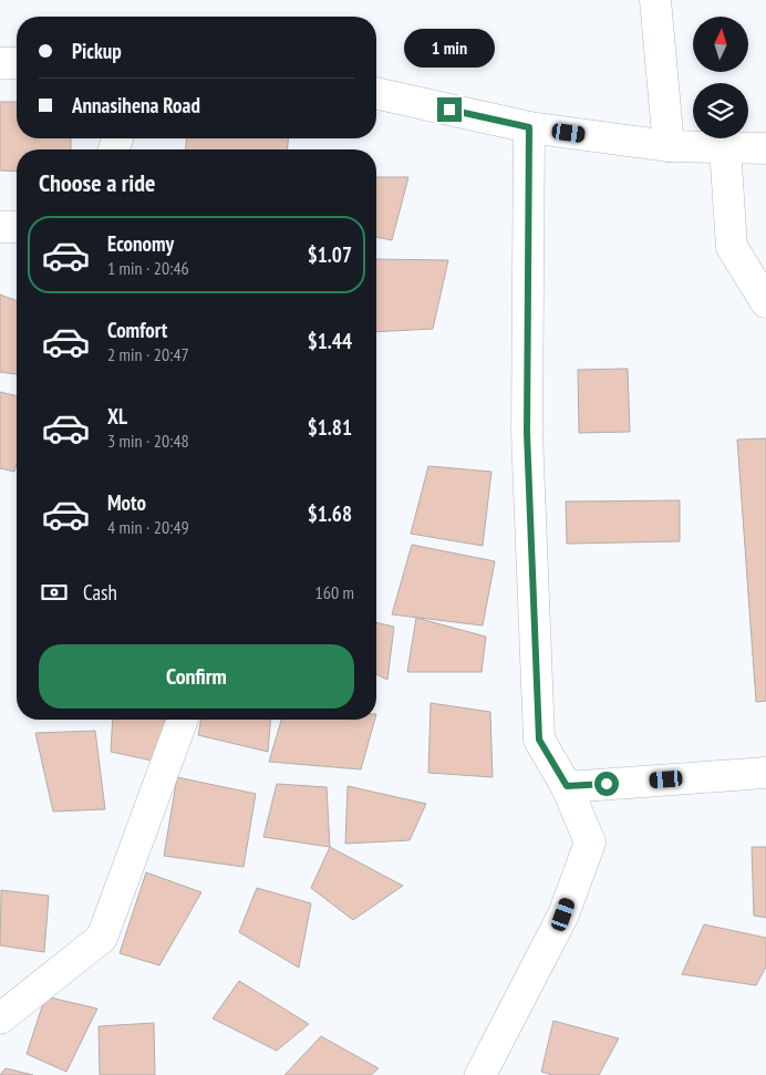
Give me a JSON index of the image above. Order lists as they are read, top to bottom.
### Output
{
  "north": "top",
  "page": {
    "banner": ["Pickup", "Annasihena Road"],
    "bubble": "1 min",
    "heading": "Choose a ride",
    "list": [
      {
        "name": "Economy",
        "note": "1 min · 20:46",
        "value": "$1.07"
      },
      {
        "name": "Comfort",
        "note": "2 min · 20:47",
        "value": "$1.44"
      },
      {
        "name": "XL",
        "note": "3 min · 20:48",
        "value": "$1.81"
      },
      {
        "name": "Moto",
        "note": "4 min · 20:49",
        "value": "$1.68"
      }
    ],
    "pay": ["Cash", "160 m"],
    "buttons": "Confirm"
  }
}
